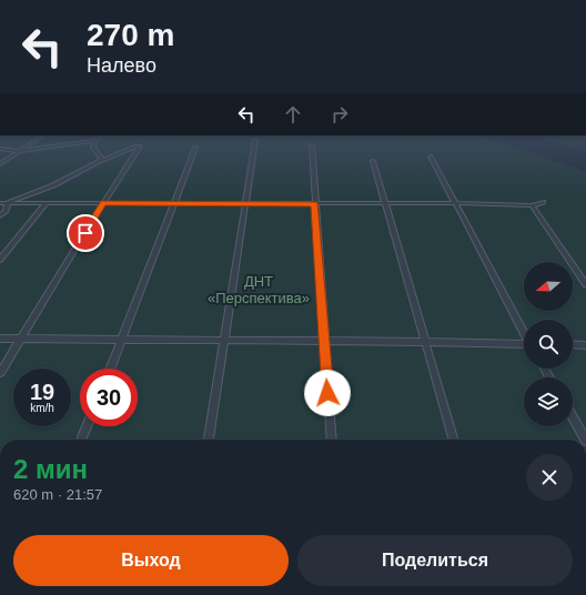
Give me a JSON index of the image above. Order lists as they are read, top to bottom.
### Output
{
  "parks": ["ДНТ «Перспектива»"],
  "north": "left",
  "page": {
    "turn": ["270 m", "Налево"],
    "speed": "19 km/h",
    "limit": "30",
    "heading": ["2 мин", "620 m · 21:57"],
    "buttons": ["Выход", "Поделиться"]
  }
}
